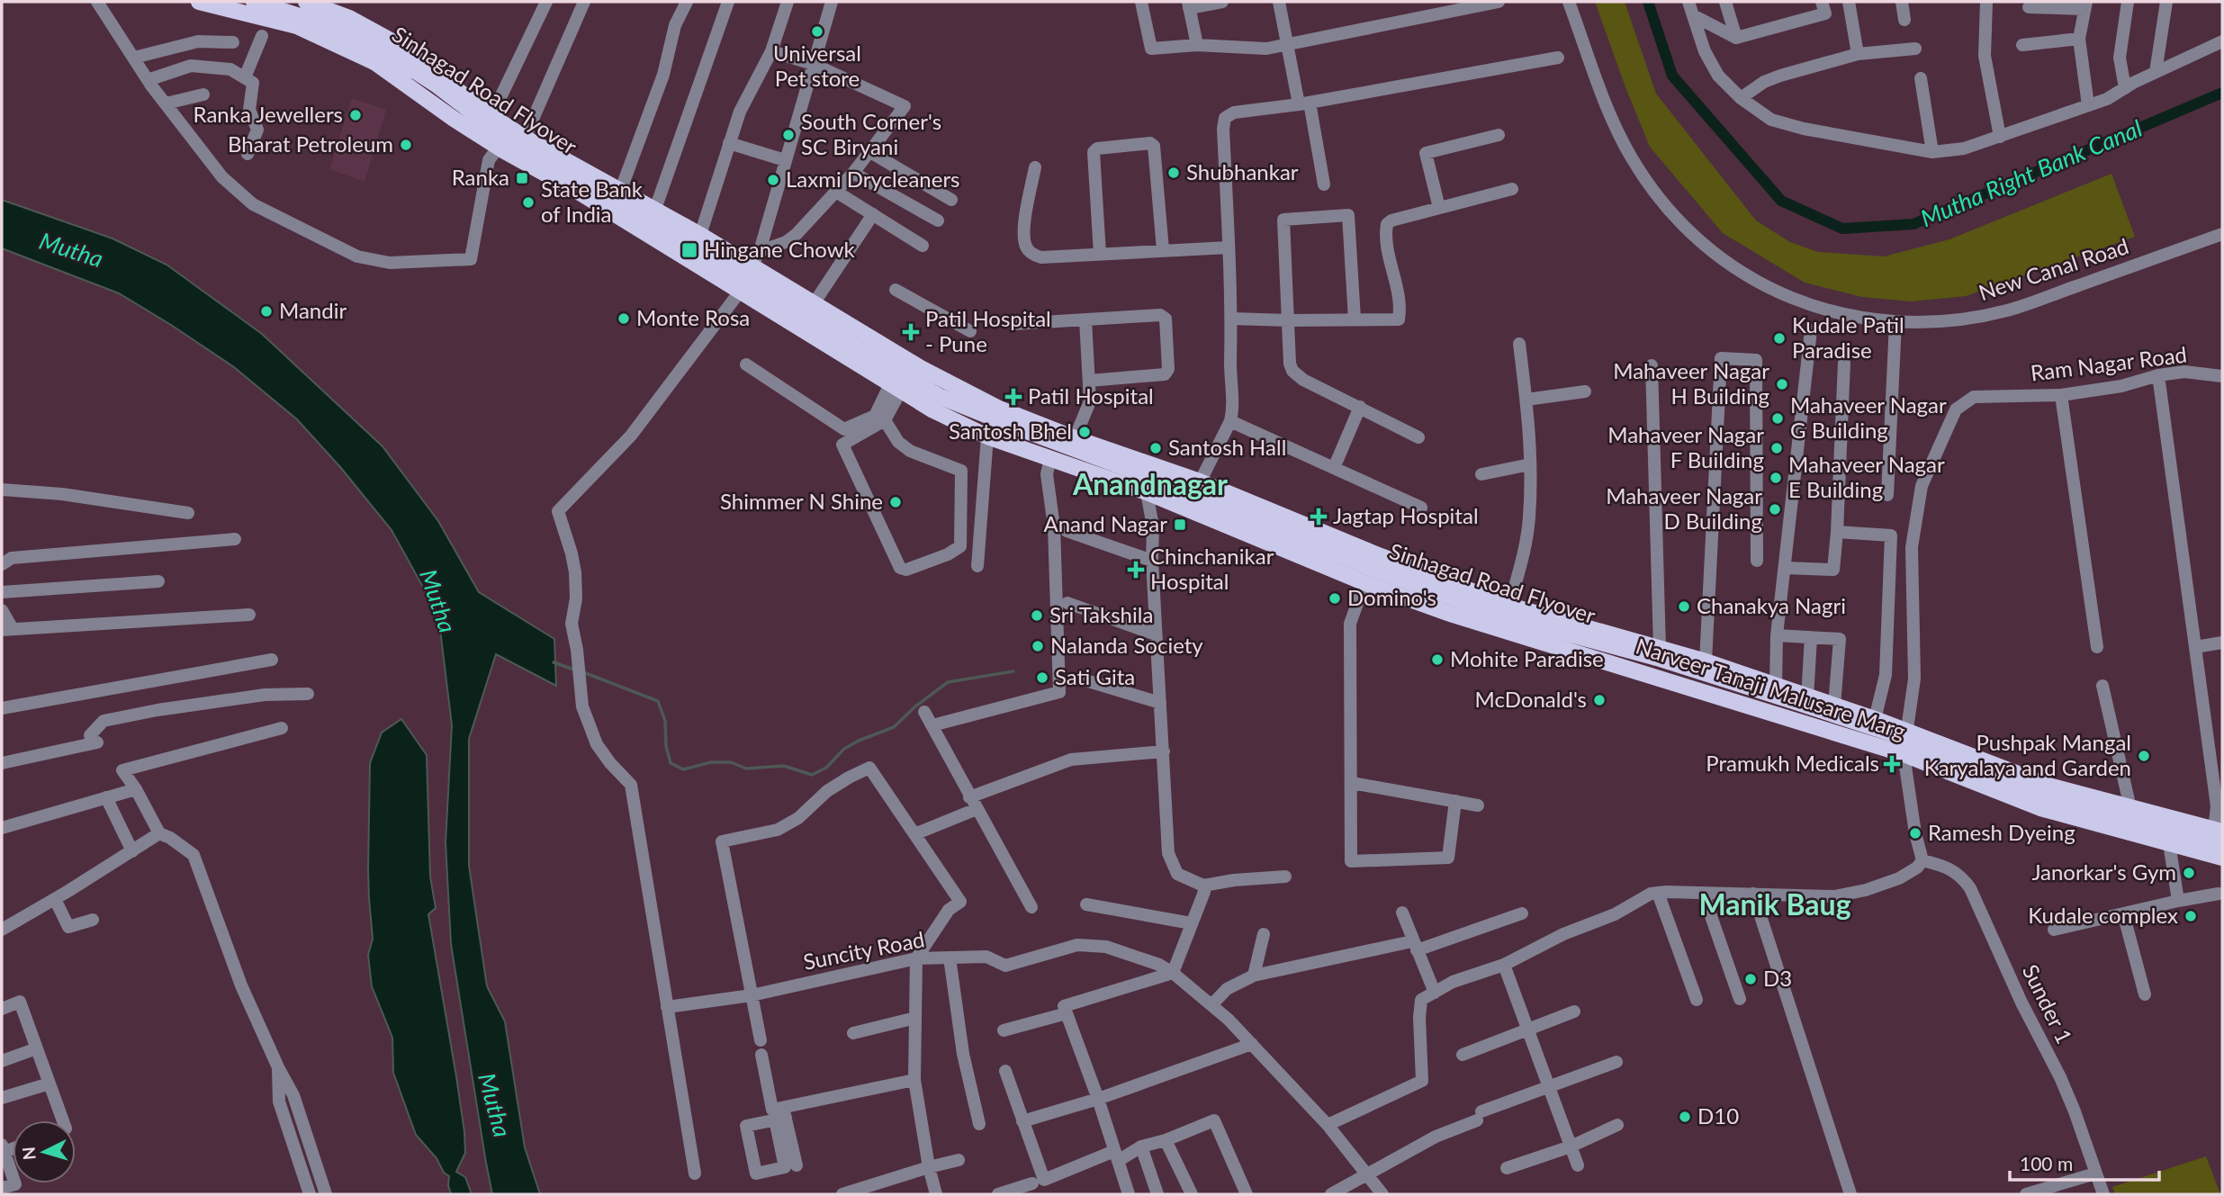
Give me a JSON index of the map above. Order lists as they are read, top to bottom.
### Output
{
  "streets": {
    "main road": ["Sinhagad Road Flyover", "Narveer Tanaji Malusare Marg"],
    "street": [
      "New Canal Road",
      "Ram Nagar Road",
      "Suncity Road",
      "Sunder 1"
    ]
  },
  "crossings": [
    ["Sinhagad Road Flyover", "Narveer Tanaji Malusare Marg"],
    ["Ram Nagar Road", "Narveer Tanaji Malusare Marg"],
    ["Ram Nagar Road", "Sunder 1"]
  ],
  "districts": ["Anandnagar", "Manik Baug"],
  "water": ["Mutha Right Bank Canal", "Mutha"],
  "places": {
    "other": [
      "Universal Pet store",
      "Ranka Jewellers",
      "South Corner's SC Biryani",
      "Bharat Petroleum",
      "Shubhankar",
      "Laxmi Drycleaners",
      "State Bank of India",
      "Mandir",
      "Monte Rosa",
      "Kudale Patil Paradise",
      "Mahaveer Nagar H Building",
      "Mahaveer Nagar G Building",
      "Santosh Bhel",
      "Santosh Hall",
      "Mahaveer Nagar F Building",
      "Mahaveer Nagar E Building",
      "Shimmer N Shine",
      "Mahaveer Nagar D Building",
      "Domino's",
      "Chanakya Nagri",
      "Sri Takshila",
      "Nalanda Society",
      "Mohite Paradise",
      "Sati Gita",
      "McDonald's",
      "Pushpak Mangal Karyalaya and Garden",
      "Ramesh Dyeing",
      "Janorkar's Gym",
      "Kudale complex",
      "D3",
      "D10"
    ],
    "transit": ["Ranka", "Hingane Chowk", "Anand Nagar"],
    "health": [
      "Patil Hospital - Pune",
      "Patil Hospital",
      "Jagtap Hospital",
      "Chinchanikar Hospital",
      "Pramukh Medicals"
    ]
  },
  "scale_bar": "100 m",
  "north": "left"
}
